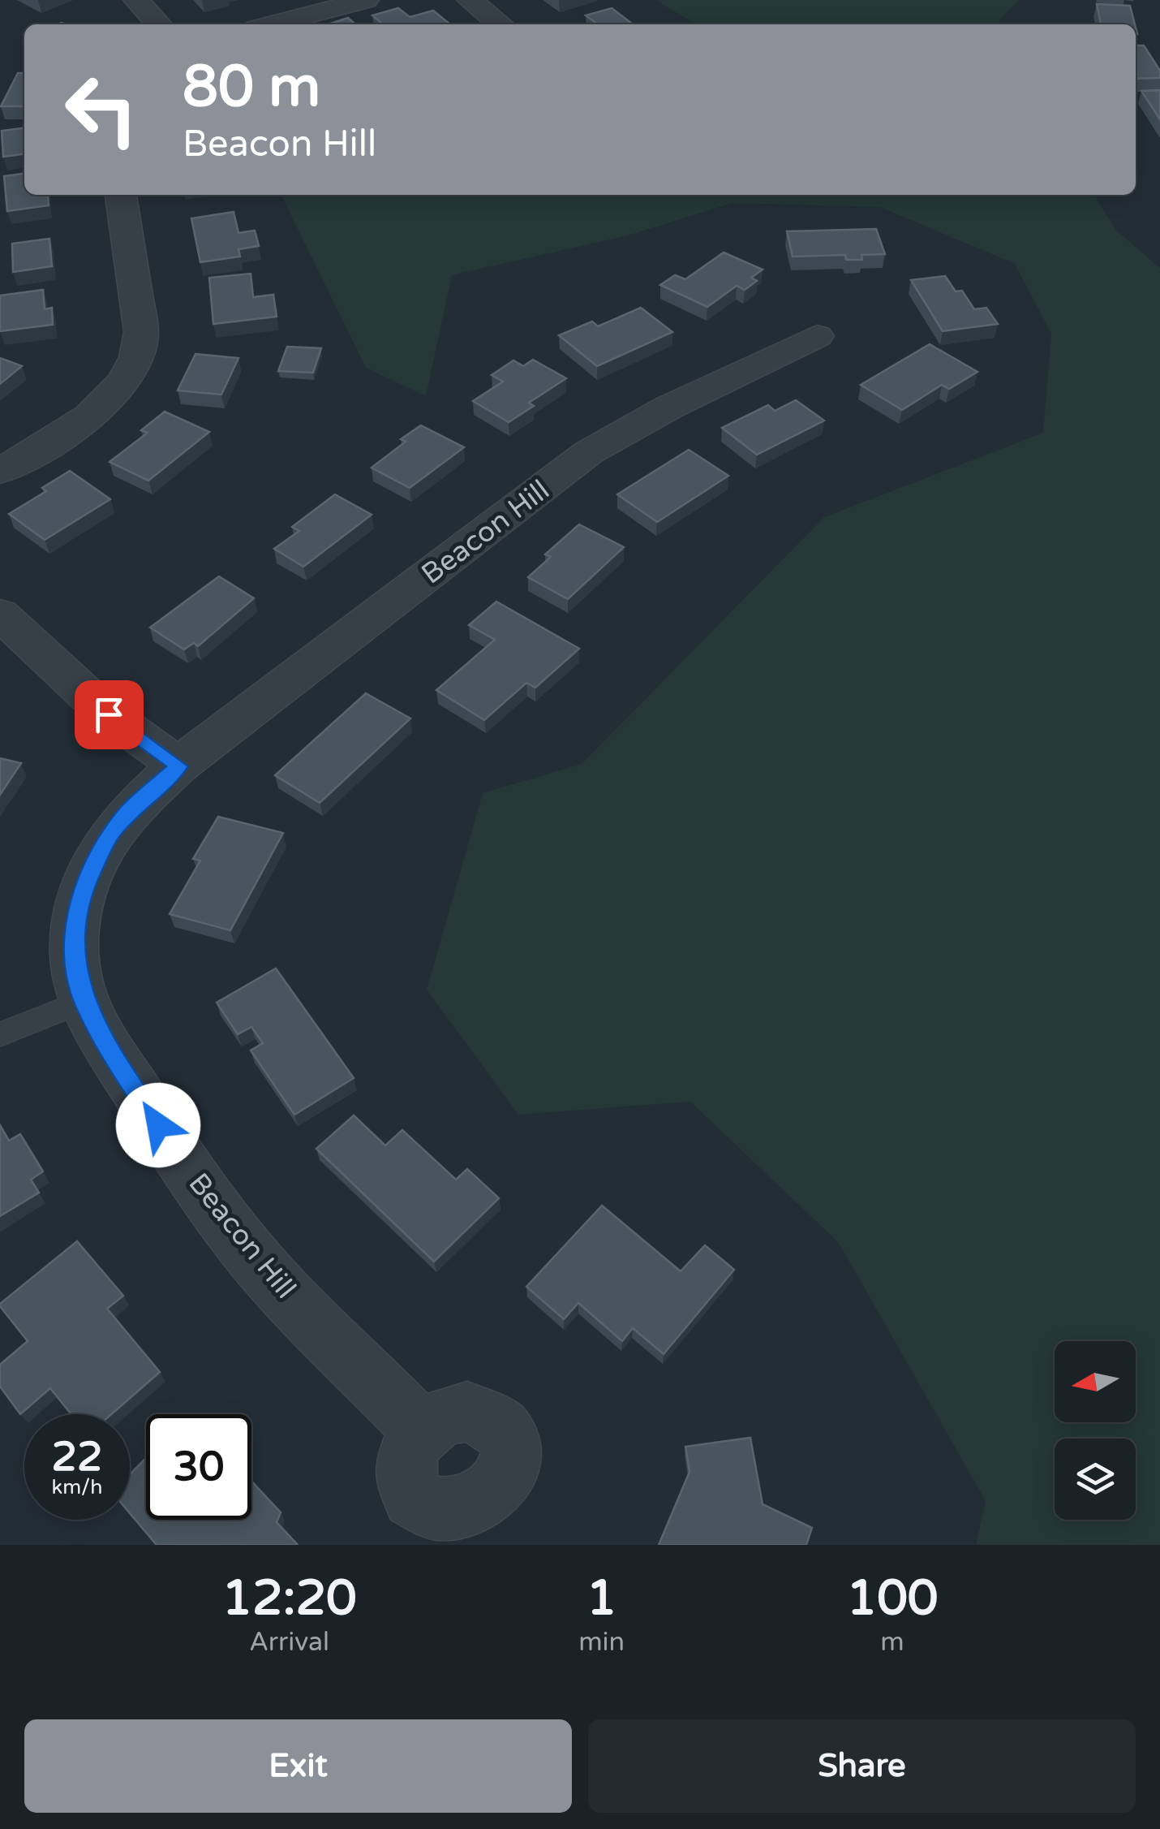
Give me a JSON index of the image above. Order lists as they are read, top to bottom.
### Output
{
  "streets": {
    "street": ["Beacon Hill"]
  },
  "north": "left",
  "page": {
    "turn": ["80 m", "Beacon Hill"],
    "speed": "22 km/h",
    "limit": "30",
    "eta": [
      "12:20",
      "Arrival",
      "1",
      "min",
      "100",
      "m"
    ],
    "buttons": ["Exit", "Share"]
  }
}
